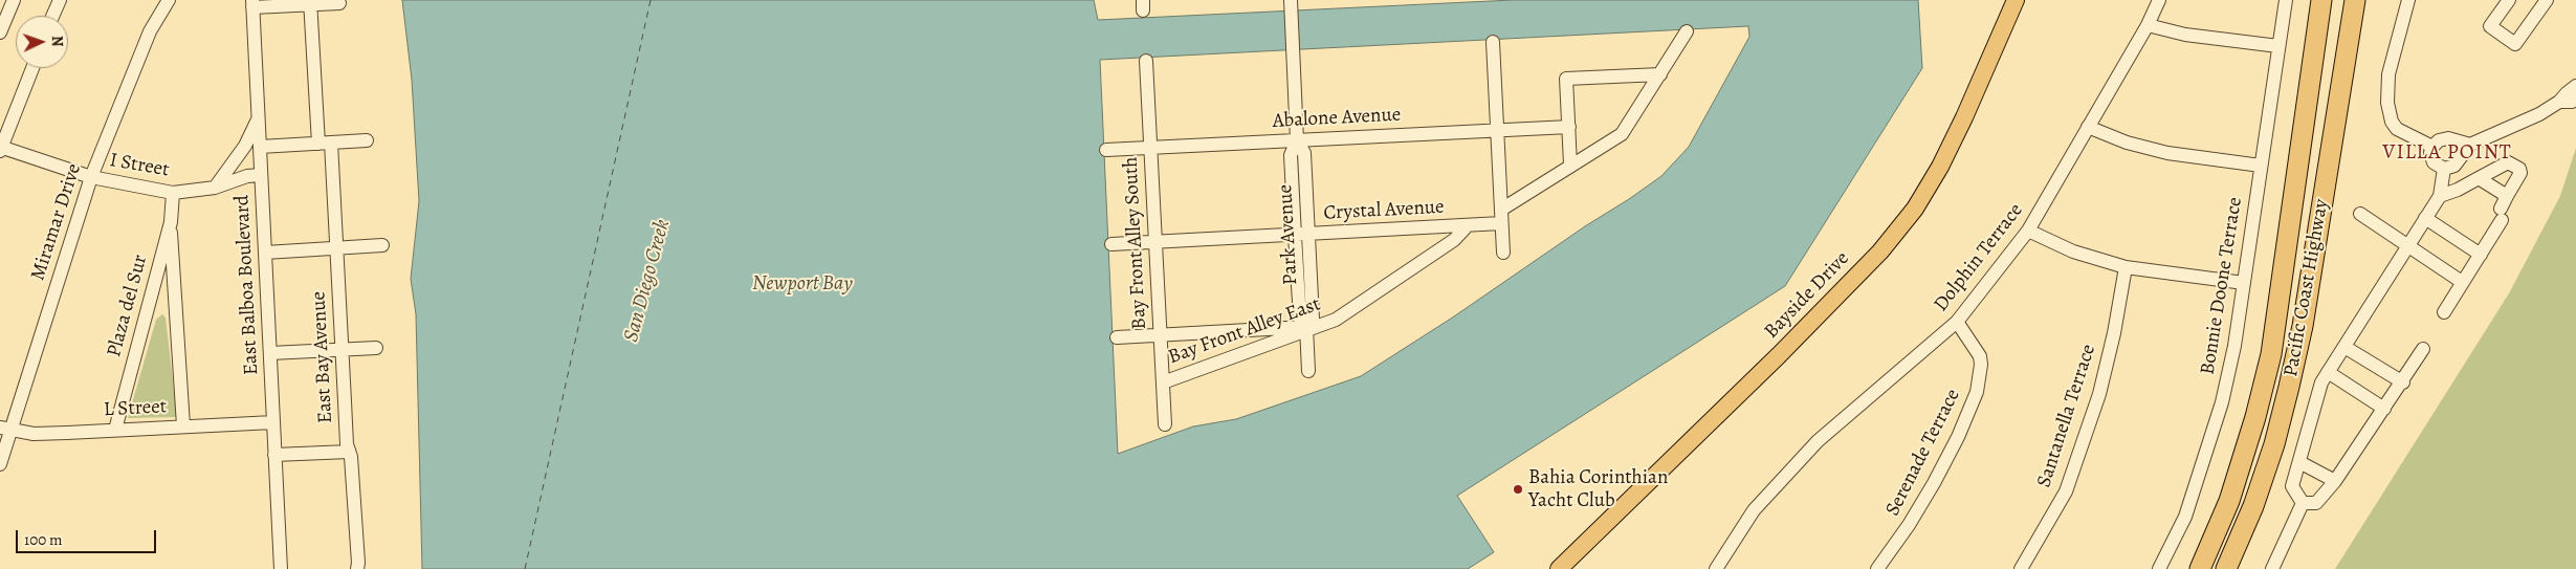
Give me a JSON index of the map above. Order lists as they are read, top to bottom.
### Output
{
  "streets": {
    "highway": ["Pacific Coast Highway"],
    "main road": ["Bayside Drive"],
    "street": [
      "Abalone Avenue",
      "I Street",
      "Crystal Avenue",
      "Miramar Drive",
      "Park Avenue",
      "Bay Front Alley South",
      "Dolphin Terrace",
      "East Balboa Boulevard",
      "Bonnie Doone Terrace",
      "Plaza del Sur",
      "Bay Front Alley East",
      "East Bay Avenue",
      "L Street",
      "Santanella Terrace",
      "Serenade Terrace"
    ]
  },
  "crossings": [
    ["Abalone Avenue", "Park Avenue"],
    ["Abalone Avenue", "Bay Front Alley South"],
    ["I Street", "Miramar Drive"],
    ["I Street", "East Balboa Boulevard"],
    ["I Street", "Plaza del Sur"],
    ["Crystal Avenue", "Park Avenue"],
    ["Crystal Avenue", "Bay Front Alley South"],
    ["Crystal Avenue", "Bay Front Alley East"],
    ["Miramar Drive", "L Street"],
    ["Park Avenue", "Bay Front Alley East"],
    ["Bay Front Alley South", "Bay Front Alley East"],
    ["Dolphin Terrace", "Serenade Terrace"],
    ["East Balboa Boulevard", "L Street"],
    ["Plaza del Sur", "L Street"]
  ],
  "districts": ["VILLA POINT"],
  "water": ["San Diego Creek", "Newport Bay"],
  "places": ["Bahia Corinthian Yacht Club"],
  "scale_bar": "100 m",
  "north": "right"
}
